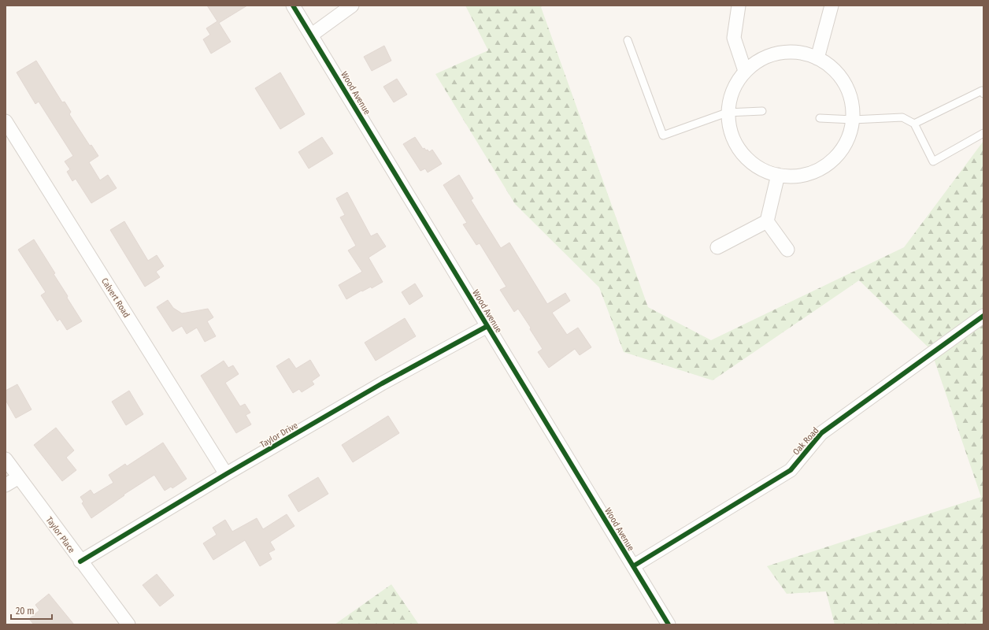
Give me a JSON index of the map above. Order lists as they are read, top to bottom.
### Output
{
  "streets": {
    "street": [
      "Wood Avenue",
      "Calvert Road",
      "Taylor Drive",
      "Oak Road",
      "Taylor Place"
    ]
  },
  "crossings": [
    ["Wood Avenue", "Taylor Drive"],
    ["Wood Avenue", "Oak Road"],
    ["Calvert Road", "Taylor Drive"],
    ["Taylor Drive", "Taylor Place"]
  ],
  "scale_bar": "20 m"
}
